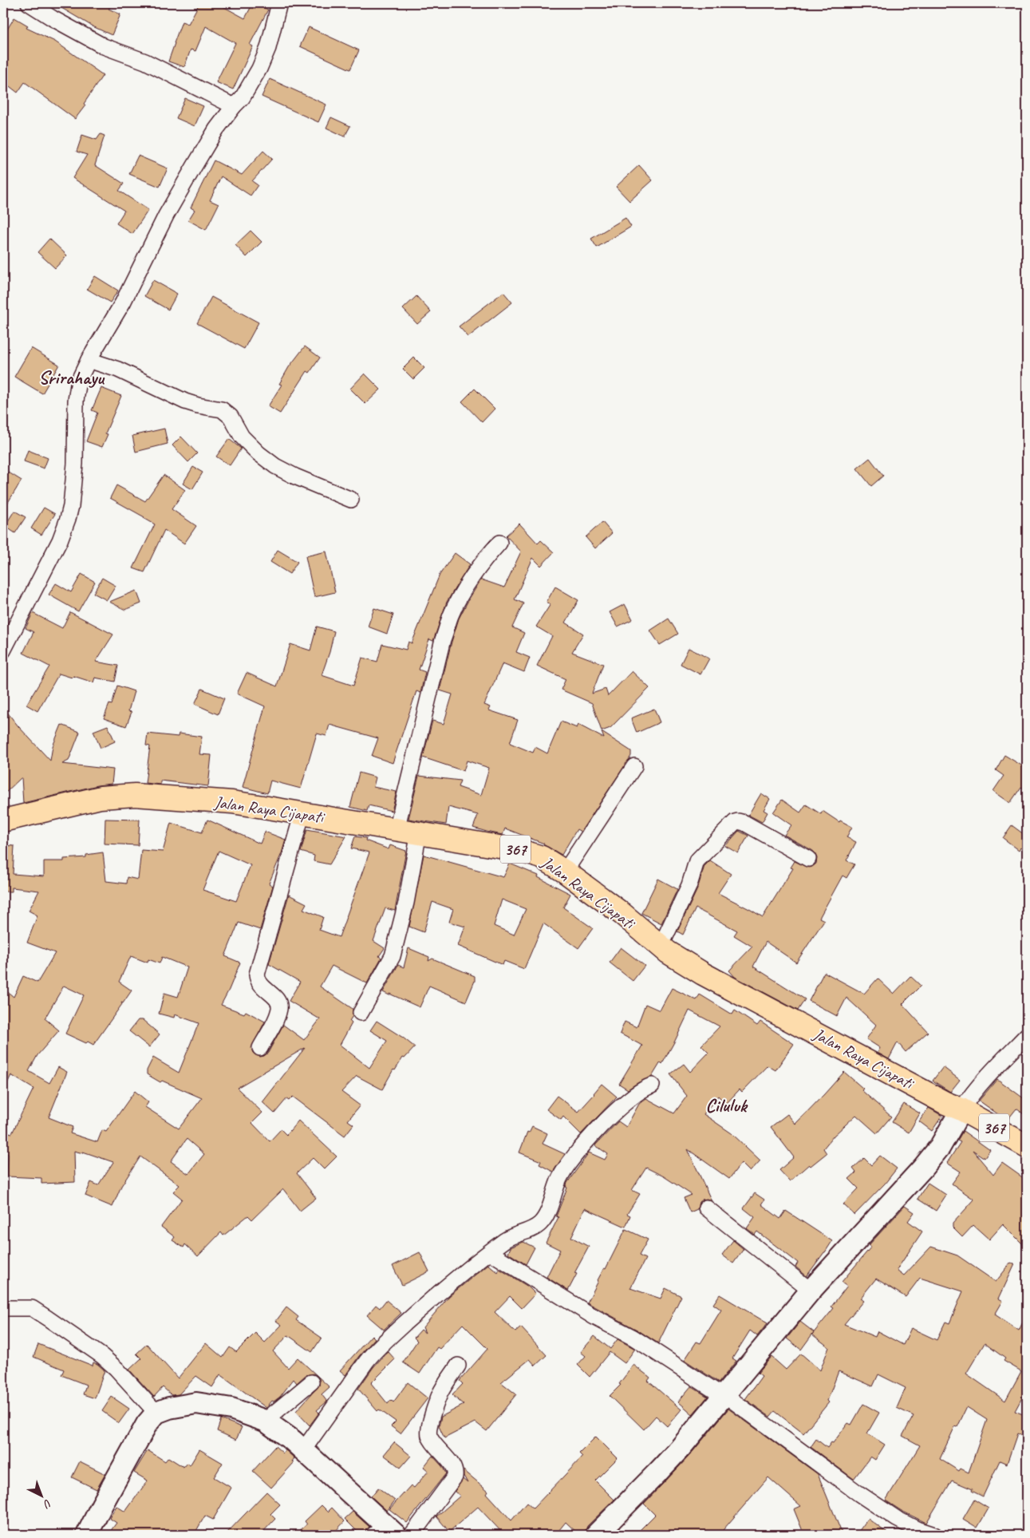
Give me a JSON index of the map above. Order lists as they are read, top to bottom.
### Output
{
  "streets": {
    "main road": ["Jalan Raya Cijapati", "367"]
  },
  "districts": ["Srirahayu", "Ciluluk"],
  "north": "bottom right"
}
